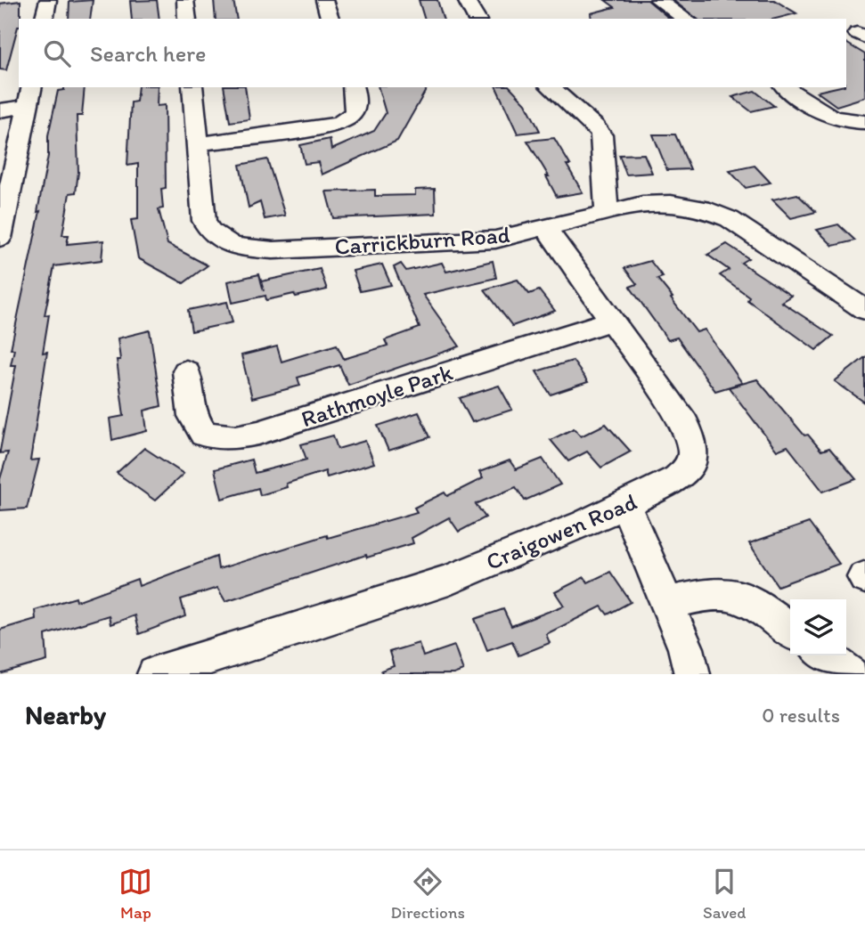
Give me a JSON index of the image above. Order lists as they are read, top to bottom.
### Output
{
  "streets": {
    "street": ["Carrickburn Road", "Rathmoyle Park", "Craigowen Road"]
  },
  "crossings": [
    ["Carrickburn Road", "Craigowen Road"],
    ["Rathmoyle Park", "Craigowen Road"]
  ],
  "page": {
    "search": "Search here",
    "heading": ["Nearby", "0 results"],
    "nav": ["Map", "Directions", "Saved"]
  }
}
